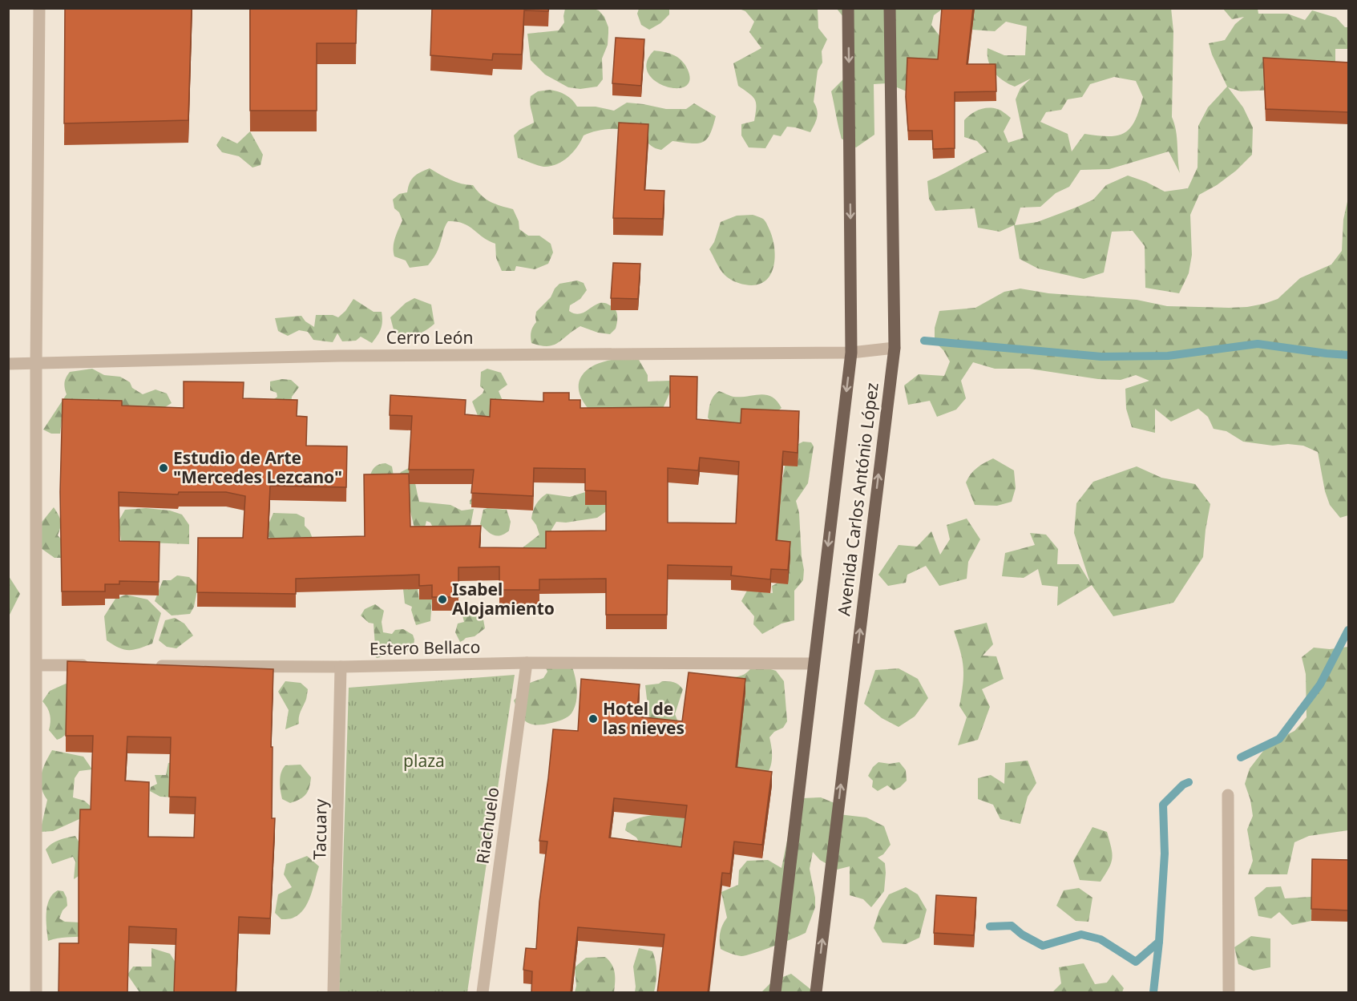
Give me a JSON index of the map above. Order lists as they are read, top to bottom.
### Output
{
  "streets": {
    "main road": ["Avenida Carlos António López"],
    "street": [
      "Cerro León",
      "Estero Bellaco",
      "Riachuelo",
      "Tacuary"
    ]
  },
  "crossings": [
    ["Cerro León", "Avenida Carlos António López"],
    ["Avenida Carlos António López", "Estero Bellaco"],
    ["Estero Bellaco", "Riachuelo"],
    ["Estero Bellaco", "Tacuary"]
  ],
  "parks": ["plaza"],
  "places": ["Estudio de Arte \"Mercedes Lezcano\"", "Isabel Alojamiento", "Hotel de las nieves"]
}
